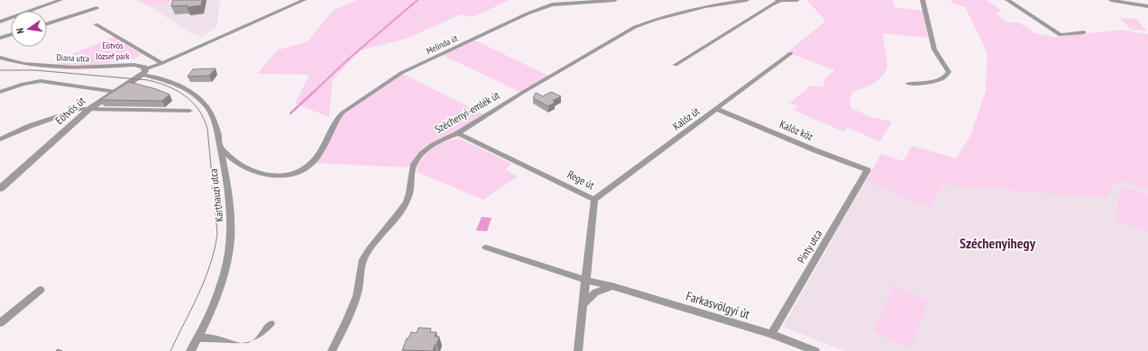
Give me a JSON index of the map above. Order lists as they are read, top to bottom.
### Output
{
  "streets": {
    "street": [
      "Melinda út",
      "Diana utca",
      "Eötvös út",
      "Széchenyi-emlék út",
      "Kalóz út",
      "Kalóz köz",
      "Rege út",
      "Karthauzi utca",
      "Pinty utca",
      "Farkasvölgyi út"
    ]
  },
  "crossings": [
    ["Melinda út", "Karthauzi utca"],
    ["Diana utca", "Eötvös út"],
    ["Diana utca", "Karthauzi utca"],
    ["Eötvös út", "Karthauzi utca"],
    ["Széchenyi-emlék út", "Rege út"],
    ["Kalóz út", "Kalóz köz"],
    ["Kalóz út", "Rege út"],
    ["Kalóz köz", "Pinty utca"],
    ["Rege út", "Farkasvölgyi út"],
    ["Pinty utca", "Farkasvölgyi út"]
  ],
  "districts": ["Széchenyihegy"],
  "parks": ["Eötvös József park"],
  "north": "left"
}
